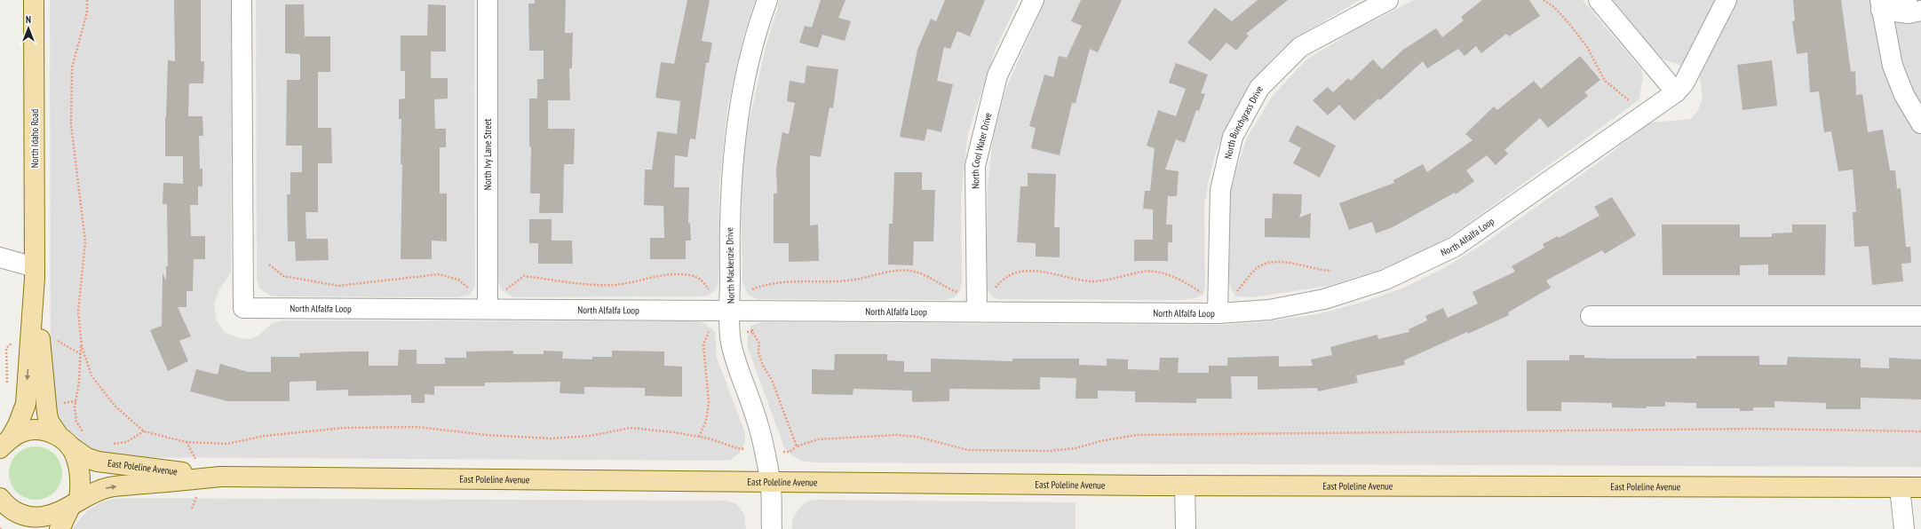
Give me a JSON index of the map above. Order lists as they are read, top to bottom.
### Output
{
  "streets": {
    "main road": ["North Idaho Road", "East Poleline Avenue"],
    "street": [
      "North Bunchgrass Drive",
      "North Cool Water Drive",
      "North Ivy Lane Street",
      "North Alfalfa Loop",
      "North Mackenzie Drive"
    ]
  },
  "crossings": [
    ["North Bunchgrass Drive", "North Alfalfa Loop"],
    ["North Idaho Road", "East Poleline Avenue"],
    ["North Cool Water Drive", "North Alfalfa Loop"],
    ["North Ivy Lane Street", "North Alfalfa Loop"],
    ["North Alfalfa Loop", "North Mackenzie Drive"],
    ["North Mackenzie Drive", "East Poleline Avenue"]
  ],
  "north": "top"
}
